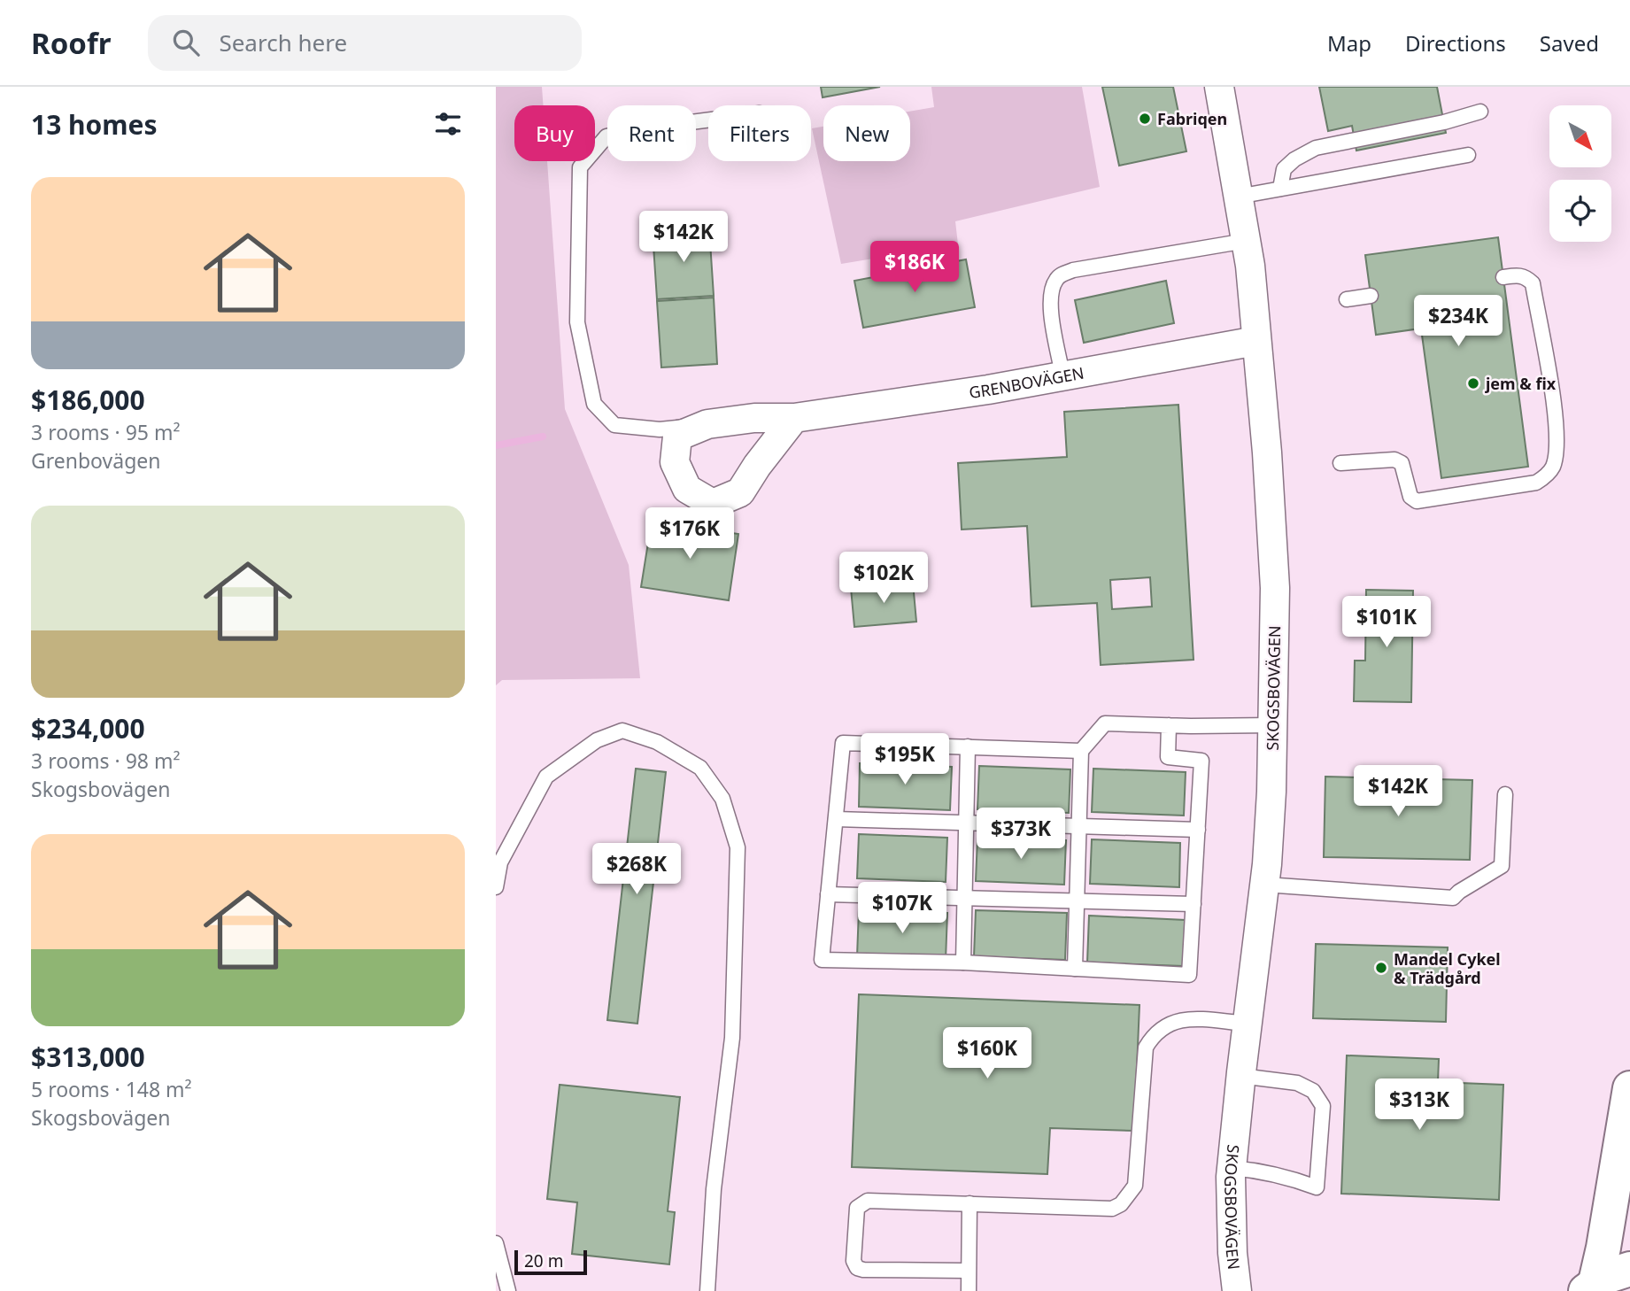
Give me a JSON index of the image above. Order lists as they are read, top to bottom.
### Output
{
  "streets": {
    "street": ["GRENBOVÄGEN", "SKOGSBOVÄGEN"]
  },
  "crossings": [
    ["GRENBOVÄGEN", "SKOGSBOVÄGEN"]
  ],
  "places": ["Fabriqen", "jem & fix", "Mandel Cykel & Trädgård"],
  "scale_bar": "20 m",
  "north": "bottom right",
  "page": {
    "header": "Roofr",
    "search": "Search here",
    "nav": ["Map", "Directions", "Saved"],
    "heading": "13 homes",
    "chip": [
      "Buy",
      "Rent",
      "Filters",
      "New"
    ],
    "list": [
      {
        "name": "$186,000",
        "note": "3 rooms · 95 m² · Grenbovägen"
      },
      {
        "name": "$234,000",
        "note": "3 rooms · 98 m² · Skogsbovägen"
      },
      {
        "name": "$313,000",
        "note": "5 rooms · 148 m² · Skogsbovägen"
      }
    ],
    "price": [
      "$142K",
      "$186K",
      "$234K",
      "$176K",
      "$102K",
      "$101K",
      "$195K",
      "$142K",
      "$373K",
      "$268K",
      "$107K",
      "$160K",
      "$313K"
    ],
    "scale": "20 m"
  }
}
